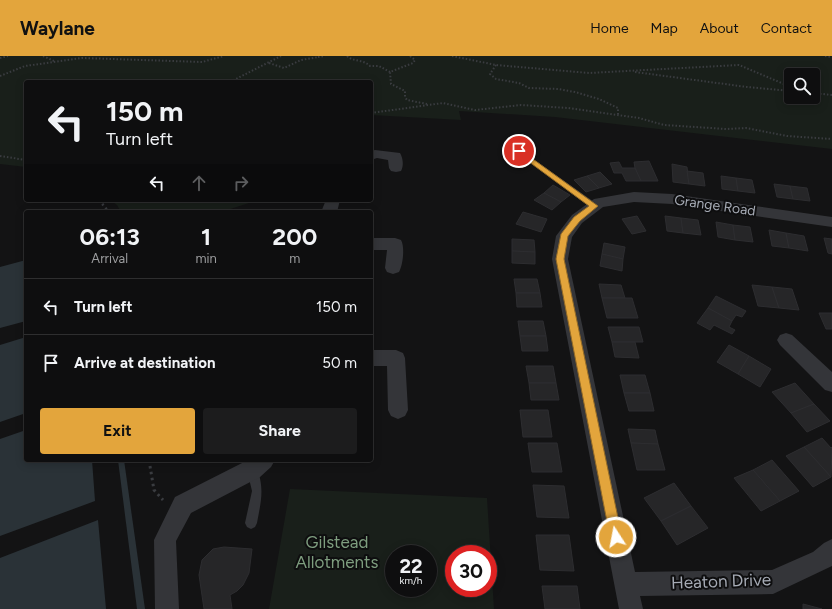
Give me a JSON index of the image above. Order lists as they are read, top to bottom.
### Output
{
  "streets": {
    "street": ["Grange Road", "Heaton Drive"]
  },
  "parks": ["Gilstead Allotments"],
  "page": {
    "header": "Waylane",
    "nav": [
      "Home",
      "Map",
      "About",
      "Contact"
    ],
    "turn": ["150 m", "Turn left"],
    "eta": [
      "06:13",
      "Arrival",
      "1",
      "min",
      "200",
      "m"
    ],
    "list": [
      {
        "name": "Turn left",
        "value": "150 m"
      },
      {
        "name": "Arrive at destination",
        "value": "50 m"
      }
    ],
    "buttons": ["Exit", "Share"],
    "speed": "22 km/h",
    "limit": "30"
  }
}
